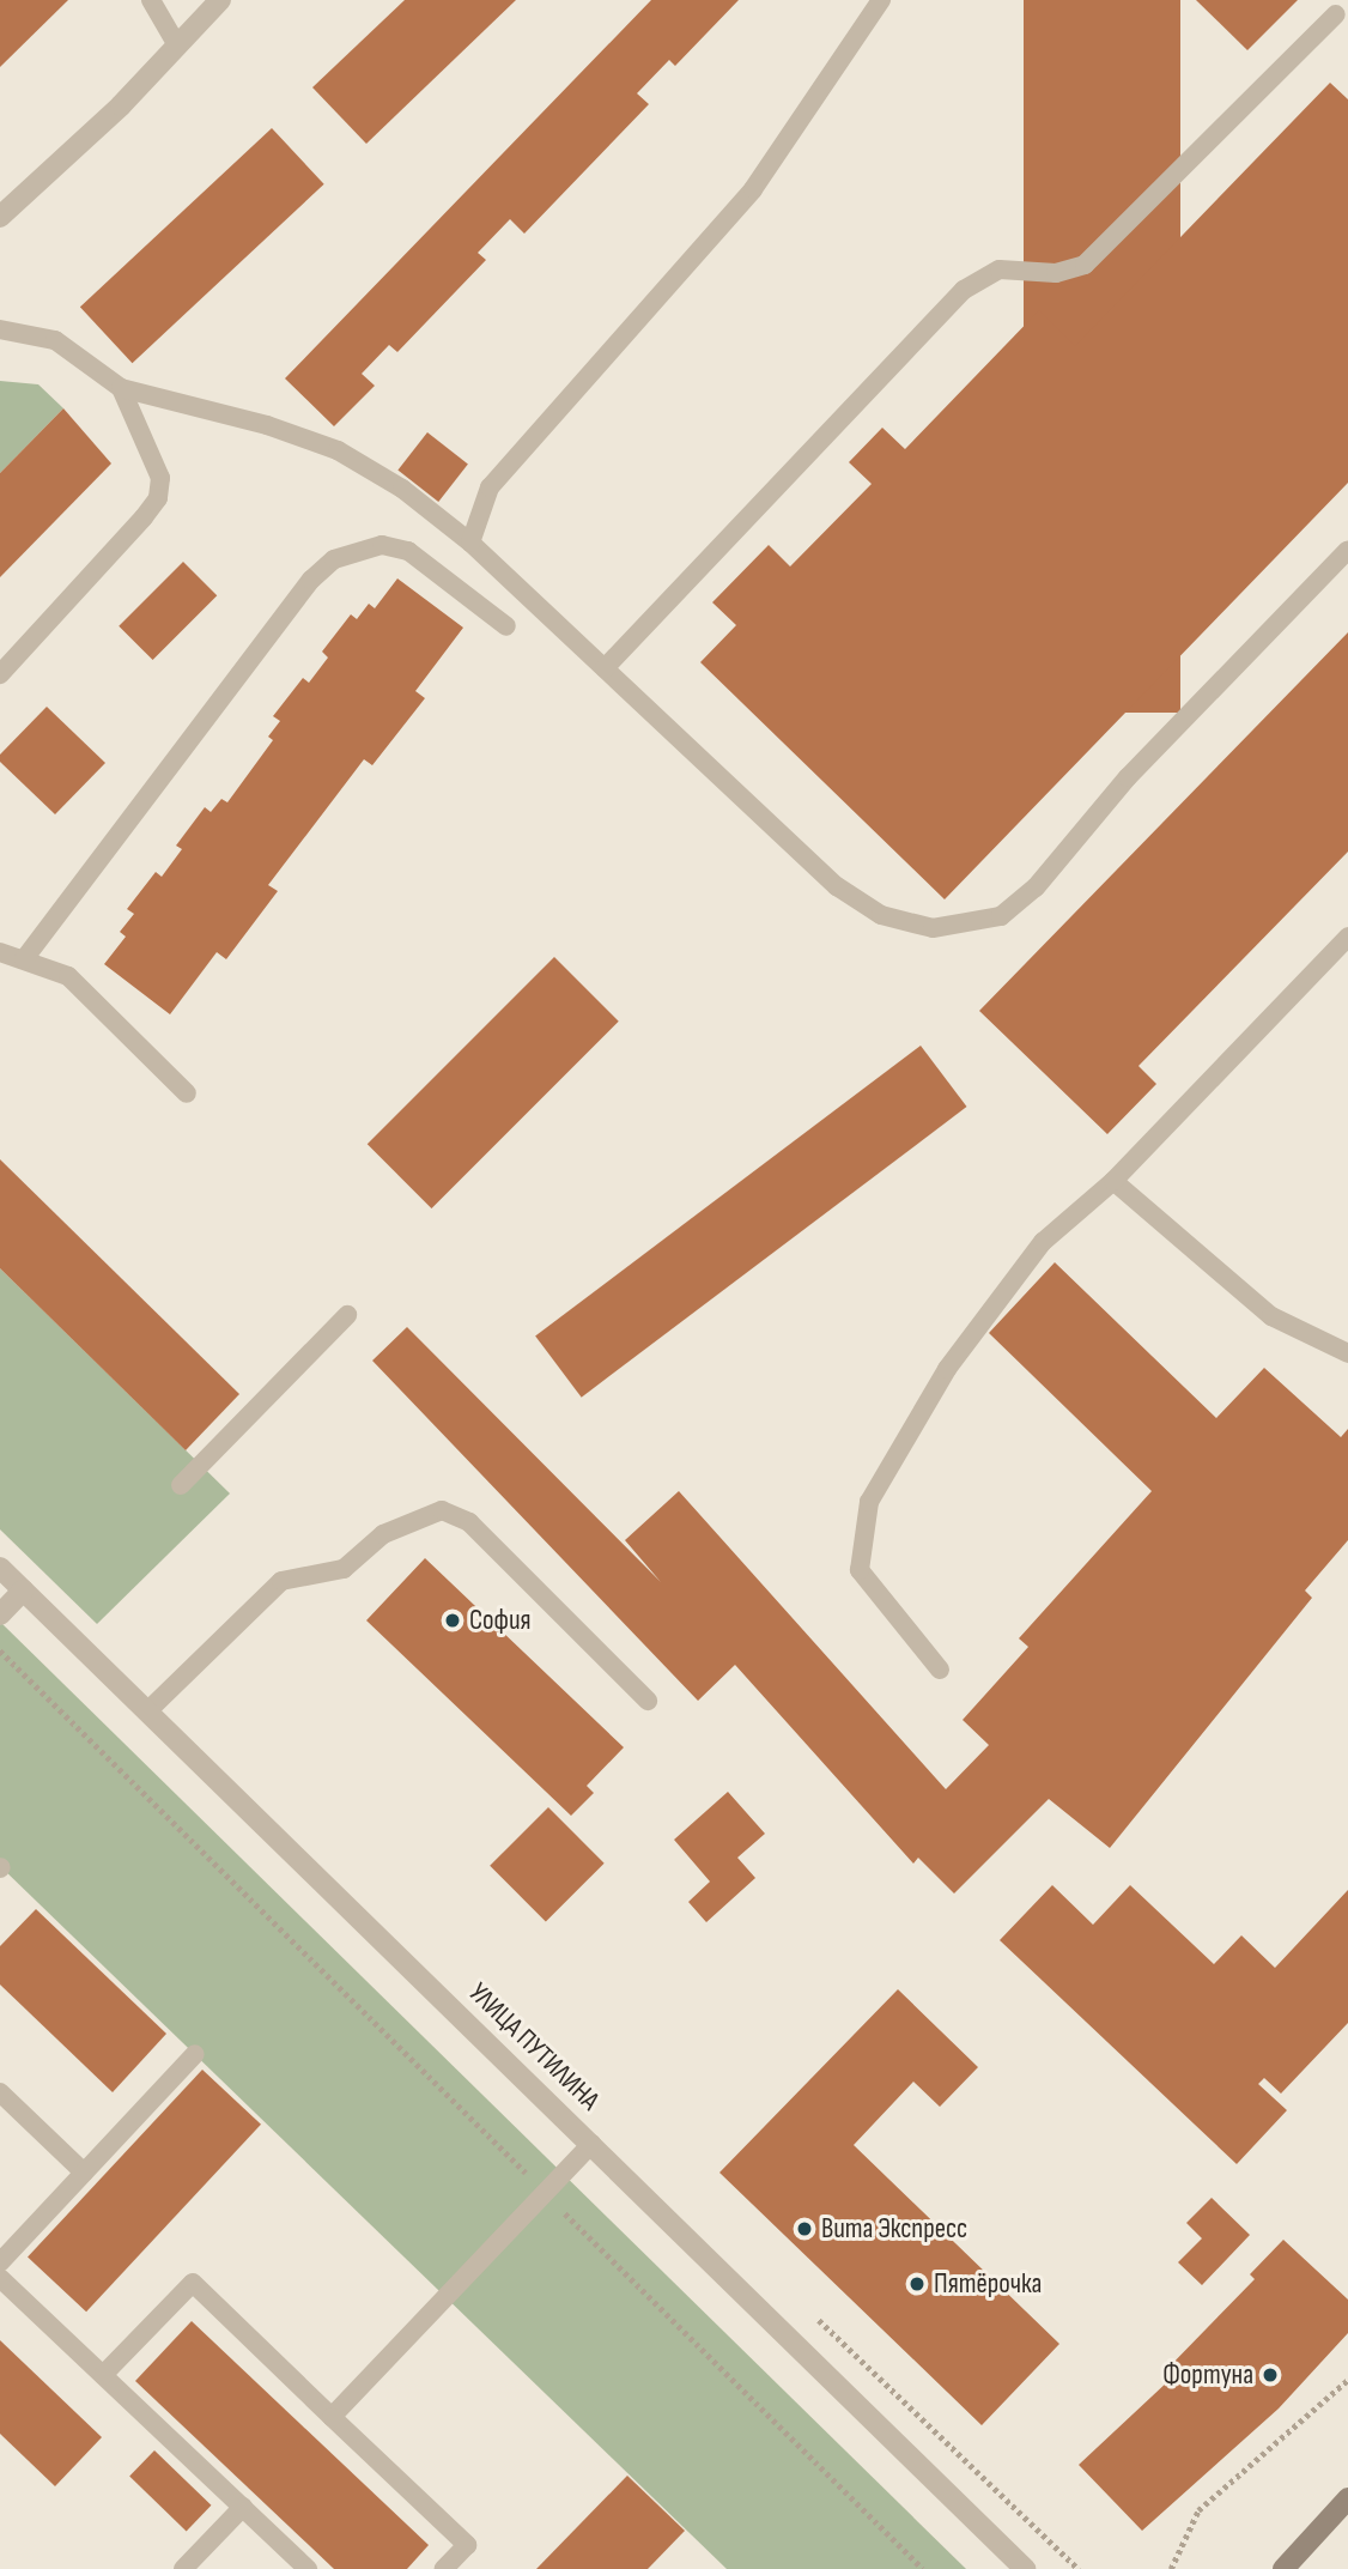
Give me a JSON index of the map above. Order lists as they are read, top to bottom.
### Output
{
  "streets": {
    "street": ["УЛИЦА ПУТИЛИНА"]
  },
  "places": [
    "София",
    "Вита Экспресс",
    "Пятёрочка",
    "Фортуна"
  ]
}
